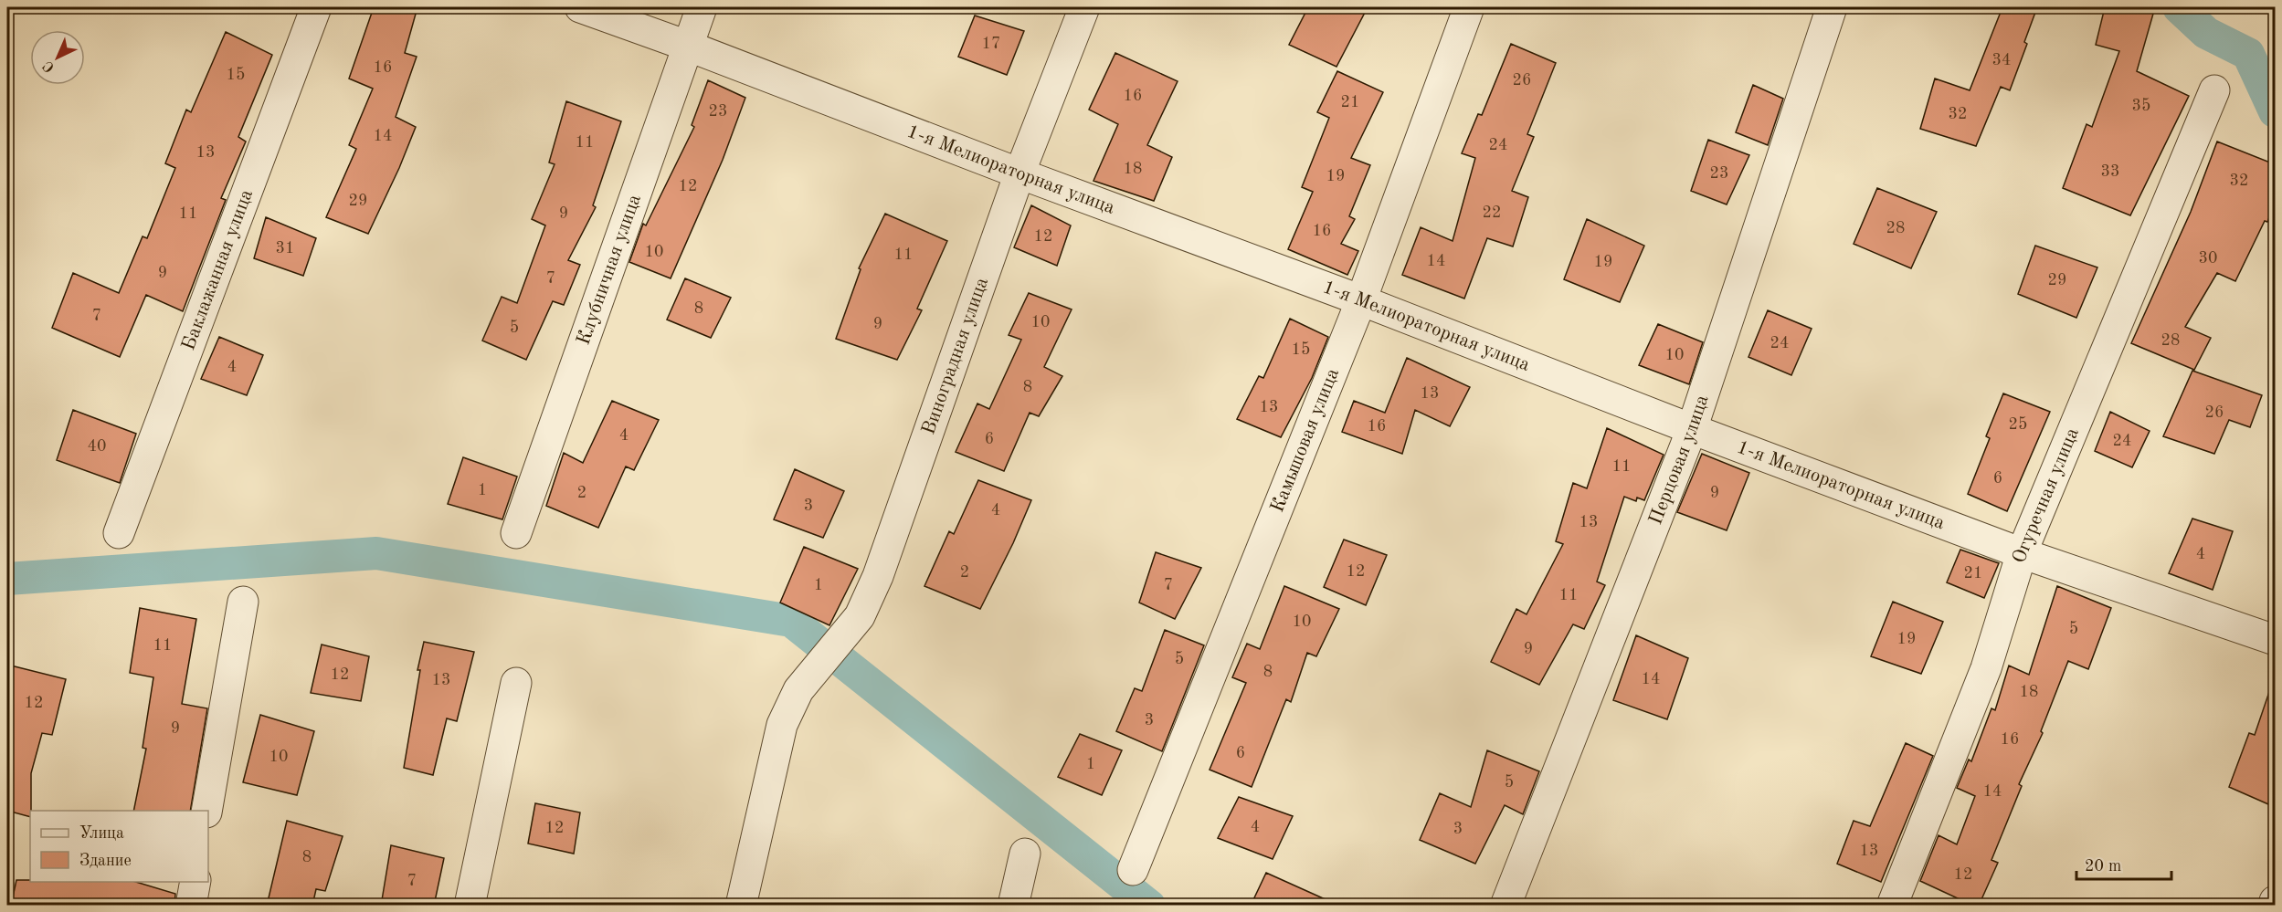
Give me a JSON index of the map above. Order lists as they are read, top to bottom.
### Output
{
  "streets": {
    "street": [
      "1-я Мелиораторная улица",
      "Баклажанная улица",
      "Клубничная улица",
      "Виноградная улица",
      "Камышовая улица",
      "Перцовая улица",
      "Огуречная улица"
    ]
  },
  "crossings": [
    ["1-я Мелиораторная улица", "Клубничная улица"],
    ["1-я Мелиораторная улица", "Виноградная улица"],
    ["1-я Мелиораторная улица", "Камышовая улица"],
    ["1-я Мелиораторная улица", "Перцовая улица"],
    ["1-я Мелиораторная улица", "Огуречная улица"]
  ],
  "house_numbers": [
    "17",
    "34",
    "16",
    "15",
    "26",
    "16",
    "21",
    "35",
    "23",
    "32",
    "14",
    "11",
    "24",
    "13",
    "18",
    "33",
    "23",
    "19",
    "32",
    "12",
    "29",
    "22",
    "11",
    "9",
    "28",
    "16",
    "12",
    "31",
    "10",
    "11",
    "30",
    "14",
    "19",
    "9",
    "7",
    "29",
    "8",
    "7",
    "10",
    "9",
    "5",
    "28",
    "24",
    "15",
    "10",
    "4",
    "8",
    "13",
    "13",
    "26",
    "25",
    "16",
    "4",
    "6",
    "24",
    "40",
    "11",
    "6",
    "1",
    "2",
    "9",
    "3",
    "4",
    "13",
    "4",
    "12",
    "2",
    "21",
    "1",
    "7",
    "11",
    "10",
    "5",
    "19",
    "11",
    "9",
    "5",
    "8",
    "12",
    "14",
    "13",
    "18",
    "12",
    "3",
    "9",
    "16",
    "6",
    "10",
    "1",
    "5",
    "14",
    "4",
    "12",
    "3",
    "13",
    "8",
    "12",
    "7"
  ],
  "legend": ["Улица", "Здание"],
  "scale_bar": "20 m",
  "north": "bottom left"
}
